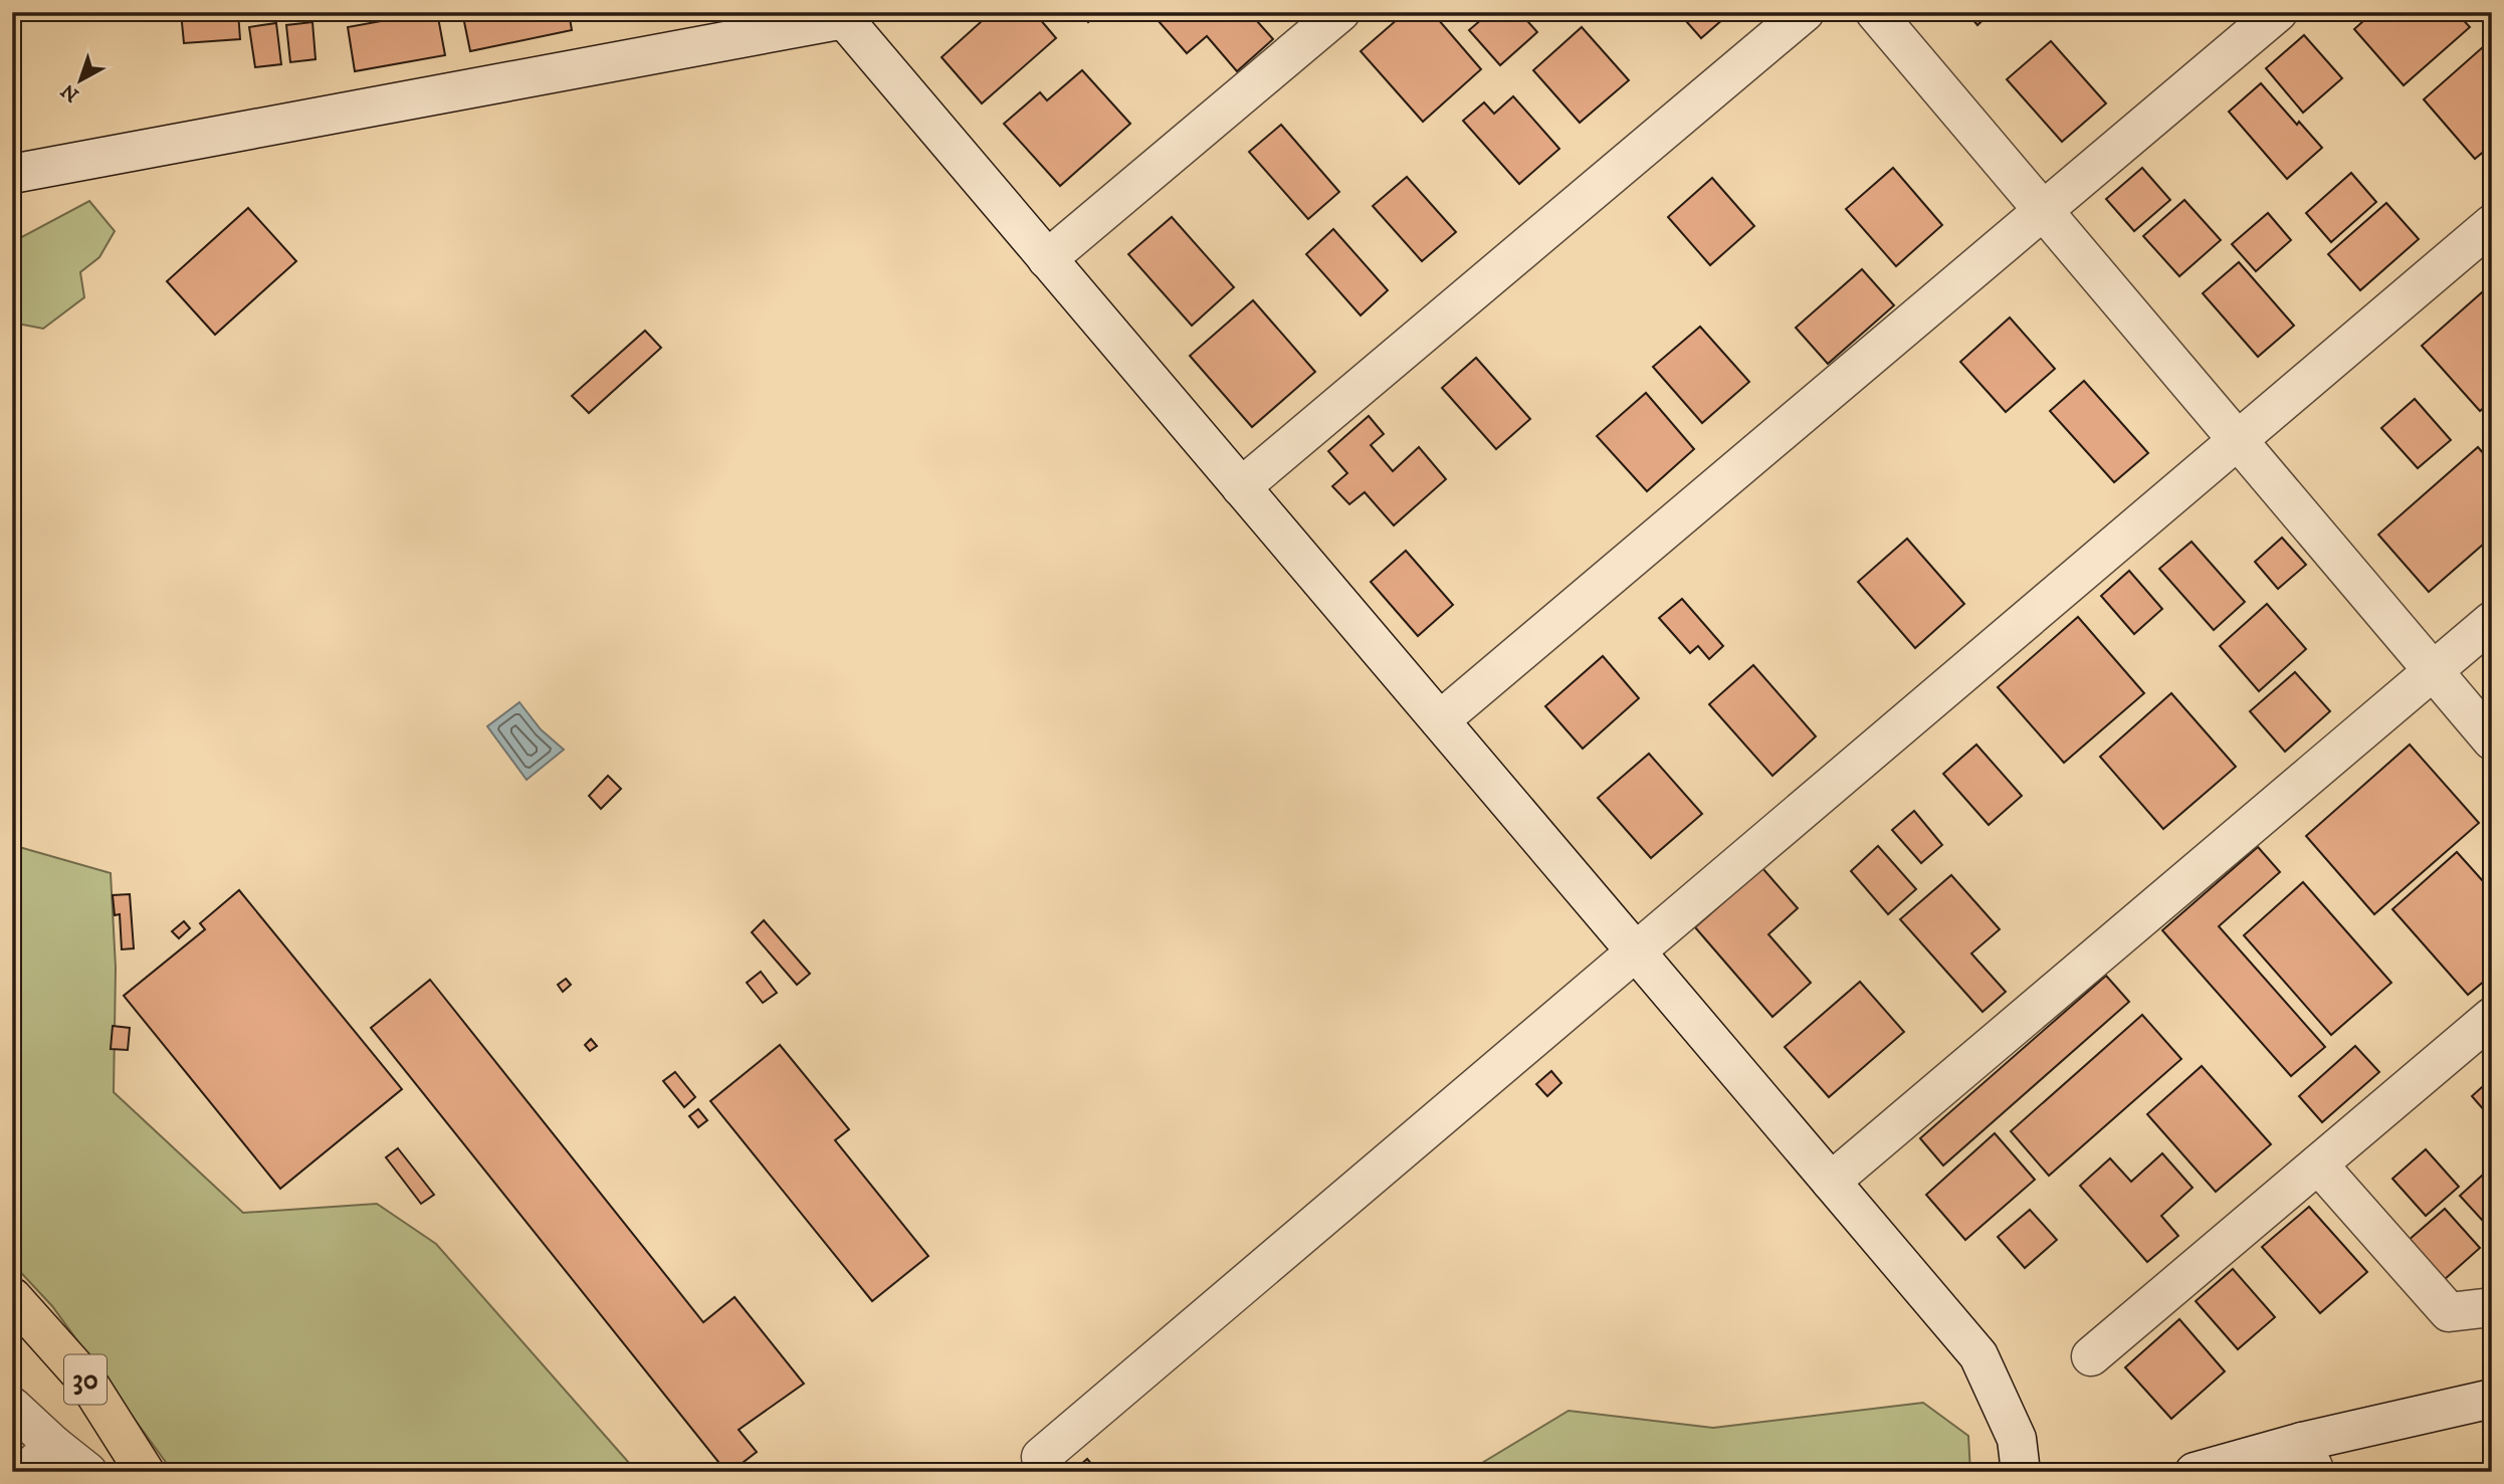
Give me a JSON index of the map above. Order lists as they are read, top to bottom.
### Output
{
  "streets": {
    "main road": ["30"]
  },
  "north": "bottom left"
}
